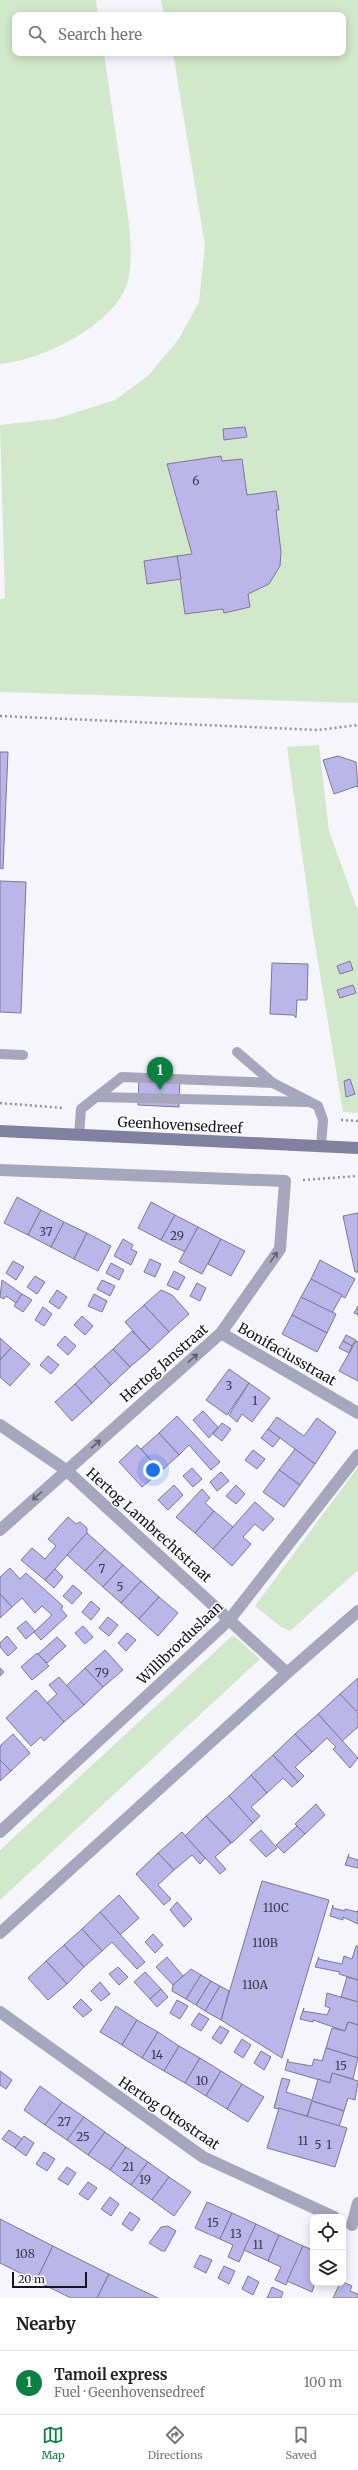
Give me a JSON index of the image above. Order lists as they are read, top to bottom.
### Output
{
  "streets": {
    "street": [
      "Geenhovensedreef",
      "Bonifaciusstraat",
      "Hertog Janstraat",
      "Hertog Lambrechtstraat",
      "Willibrorduslaan",
      "Hertog Ottostraat"
    ]
  },
  "crossings": [
    ["Bonifaciusstraat", "Hertog Janstraat"],
    ["Hertog Janstraat", "Hertog Lambrechtstraat"],
    ["Hertog Lambrechtstraat", "Willibrorduslaan"]
  ],
  "house_numbers": [
    "6",
    "37",
    "29",
    "3",
    "1",
    "7",
    "5",
    "79",
    "110C",
    "110B",
    "110A",
    "14",
    "15",
    "10",
    "27",
    "25",
    "11",
    "5",
    "1",
    "21",
    "19",
    "15",
    "13",
    "11",
    "108"
  ],
  "scale_bar": "20 m",
  "page": {
    "search": "Search here",
    "pins": "1",
    "scale": "20 m",
    "heading": "Nearby",
    "list": [
      {
        "mark": "1",
        "name": "Tamoil express",
        "note": "Fuel · Geenhovensedreef",
        "value": "100 m"
      }
    ],
    "nav": ["Map", "Directions", "Saved"]
  }
}
